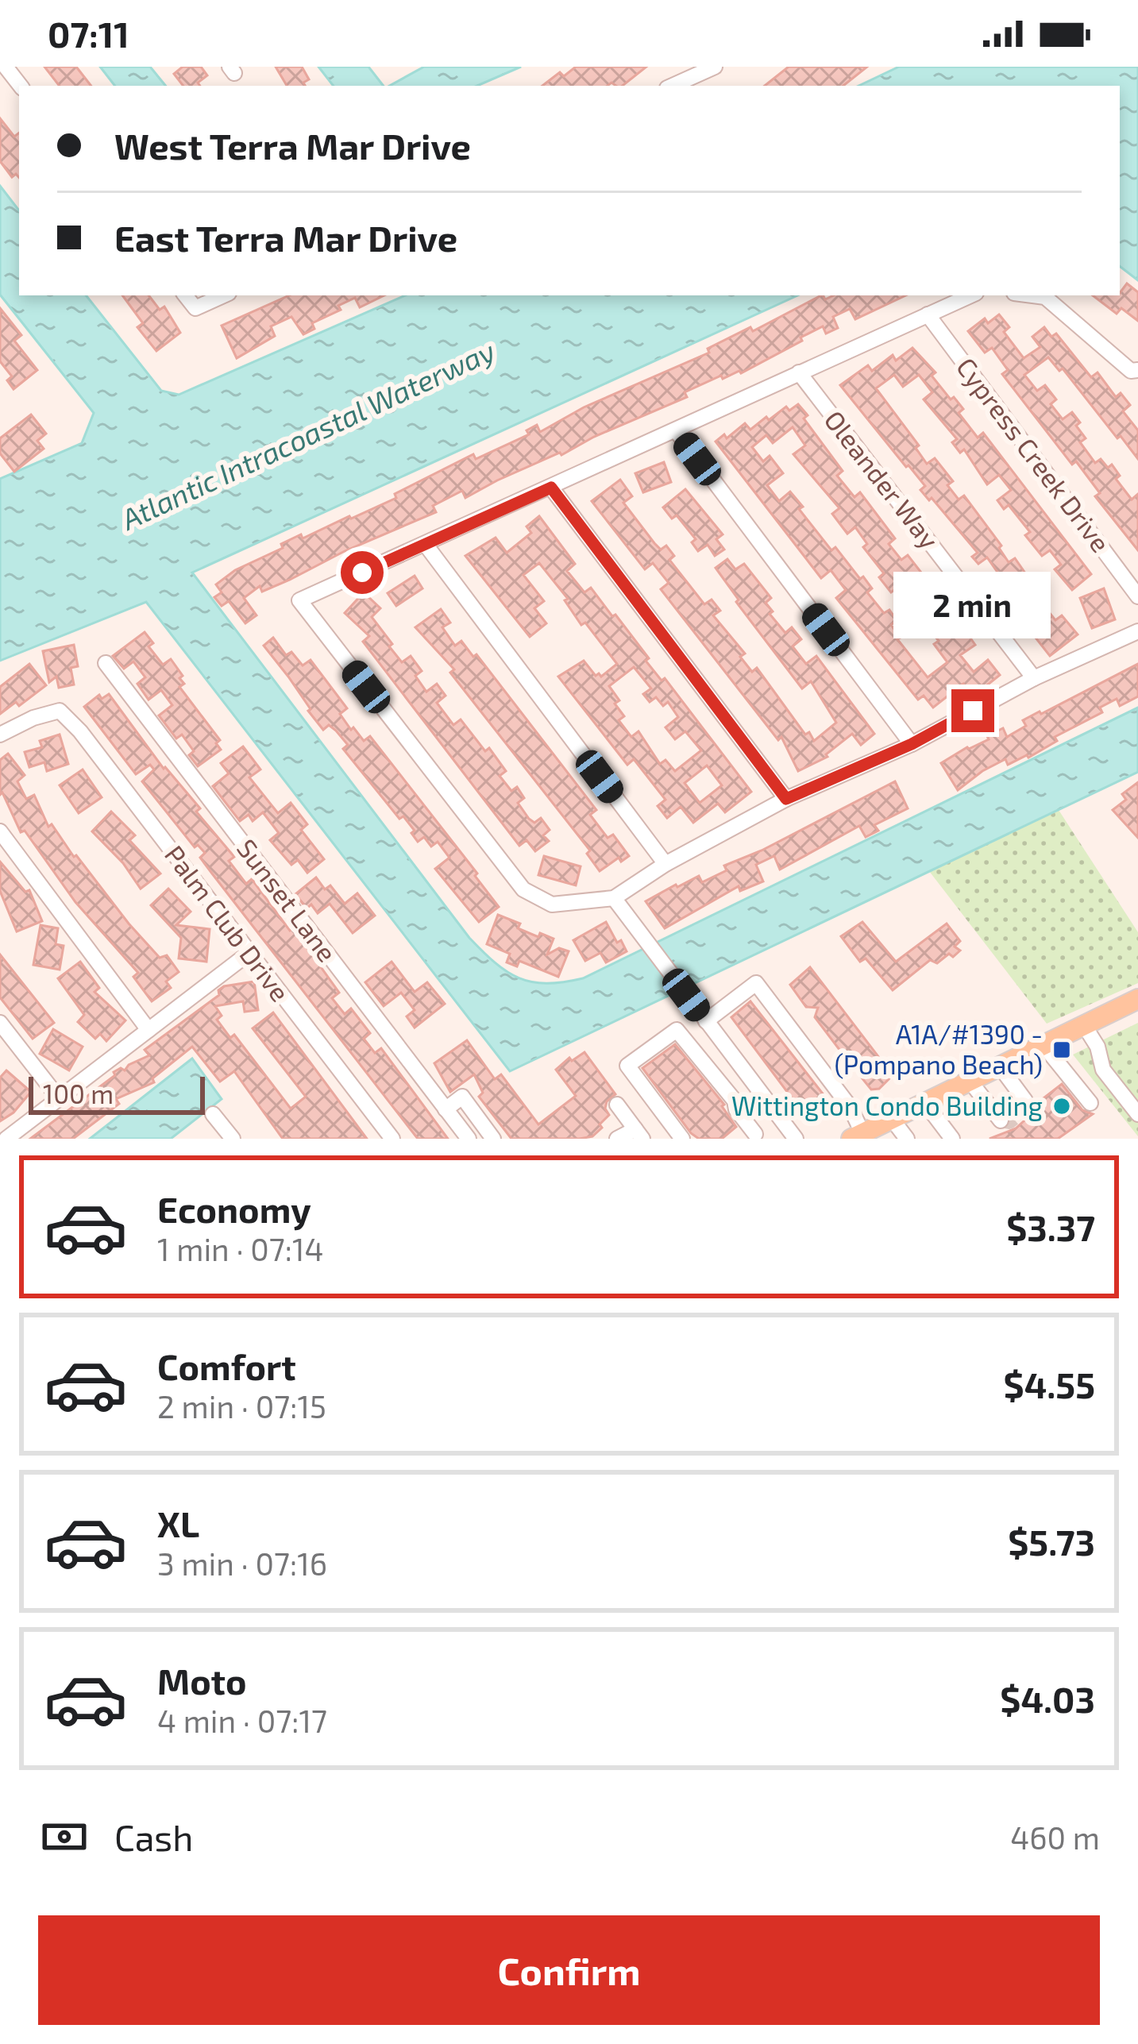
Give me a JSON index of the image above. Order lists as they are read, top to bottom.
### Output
{
  "streets": {
    "street": [
      "Cypress Creek Drive",
      "Oleander Way",
      "Sunset Lane",
      "Palm Club Drive"
    ]
  },
  "water": ["Atlantic Intracoastal Waterway"],
  "places": {
    "transit": ["A1A/#1390 - (Pompano Beach)"],
    "other": ["Wittington Condo Building"]
  },
  "scale_bar": "100 m",
  "page": {
    "status": "07:11",
    "banner": ["West Terra Mar Drive", "East Terra Mar Drive"],
    "bubble": "2 min",
    "scale": "100 m",
    "list": [
      {
        "name": "Economy",
        "note": "1 min · 07:14",
        "value": "$3.37"
      },
      {
        "name": "Comfort",
        "note": "2 min · 07:15",
        "value": "$4.55"
      },
      {
        "name": "XL",
        "note": "3 min · 07:16",
        "value": "$5.73"
      },
      {
        "name": "Moto",
        "note": "4 min · 07:17",
        "value": "$4.03"
      }
    ],
    "pay": ["Cash", "460 m"],
    "buttons": "Confirm"
  }
}
